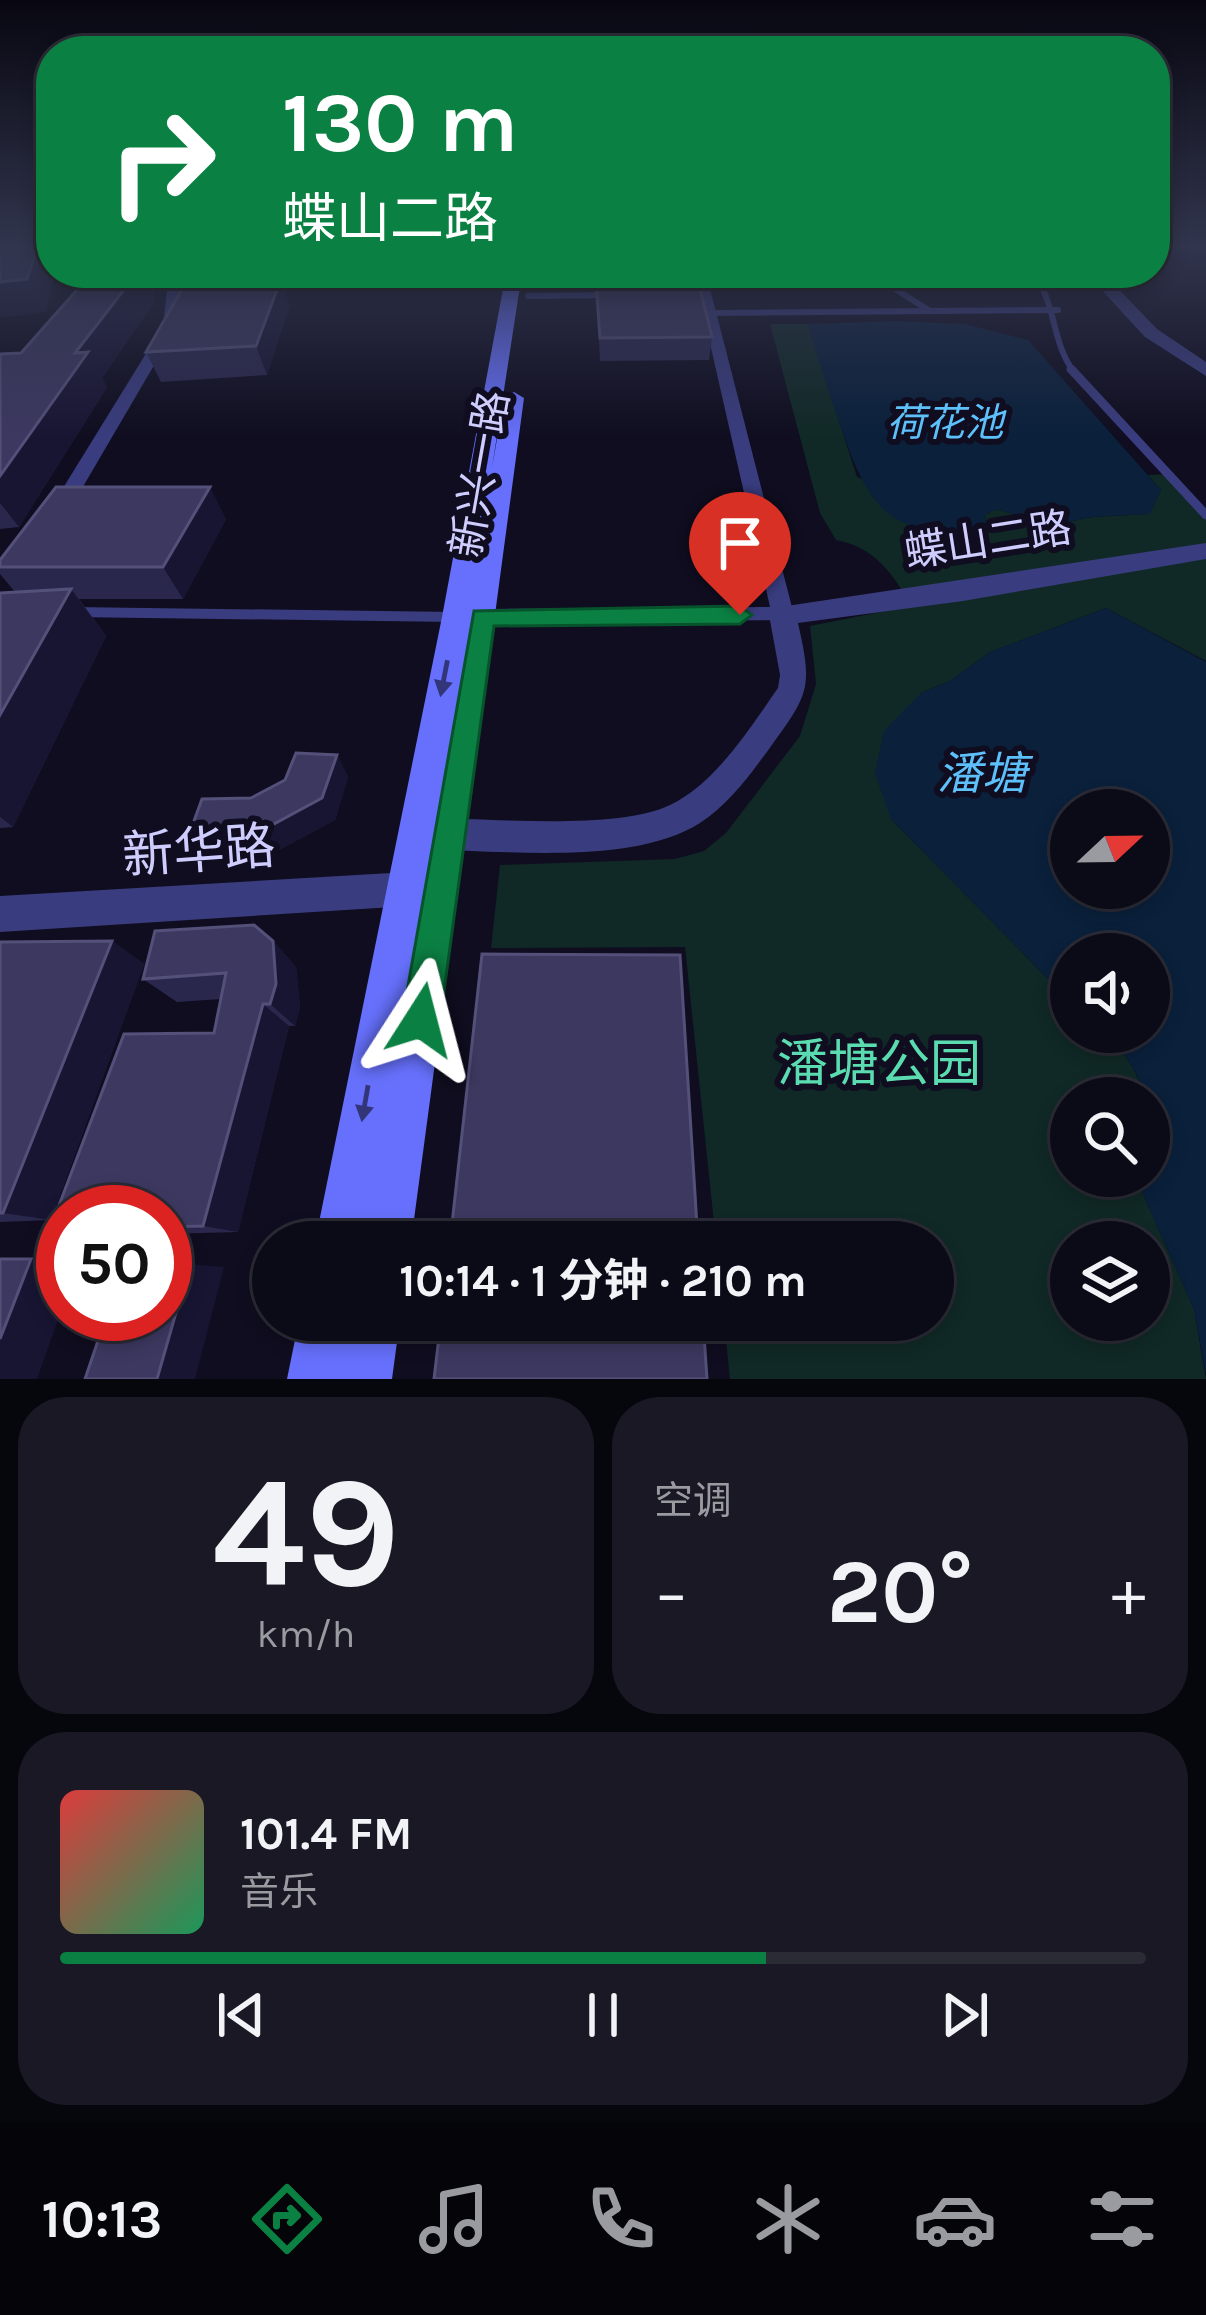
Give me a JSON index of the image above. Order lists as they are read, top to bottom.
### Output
{
  "streets": {
    "main road": ["新兴一路"],
    "street": ["蝶山二路", "新华路"]
  },
  "crossings": [
    ["新兴一路", "蝶山二路"],
    ["新兴一路", "新华路"]
  ],
  "water": ["荷花池", "潘塘"],
  "parks": ["潘塘公园"],
  "north": "right",
  "page": {
    "turn": ["130 m", "蝶山二路"],
    "limit": "50",
    "trip": "10:14 · 1 分钟 · 210 m",
    "tile": [
      ["49", "km/h"],
      "空调"
    ],
    "heat": ["−", "20°", "+"],
    "song": ["101.4 FM", "音乐"],
    "tabs": "10:13"
  }
}
